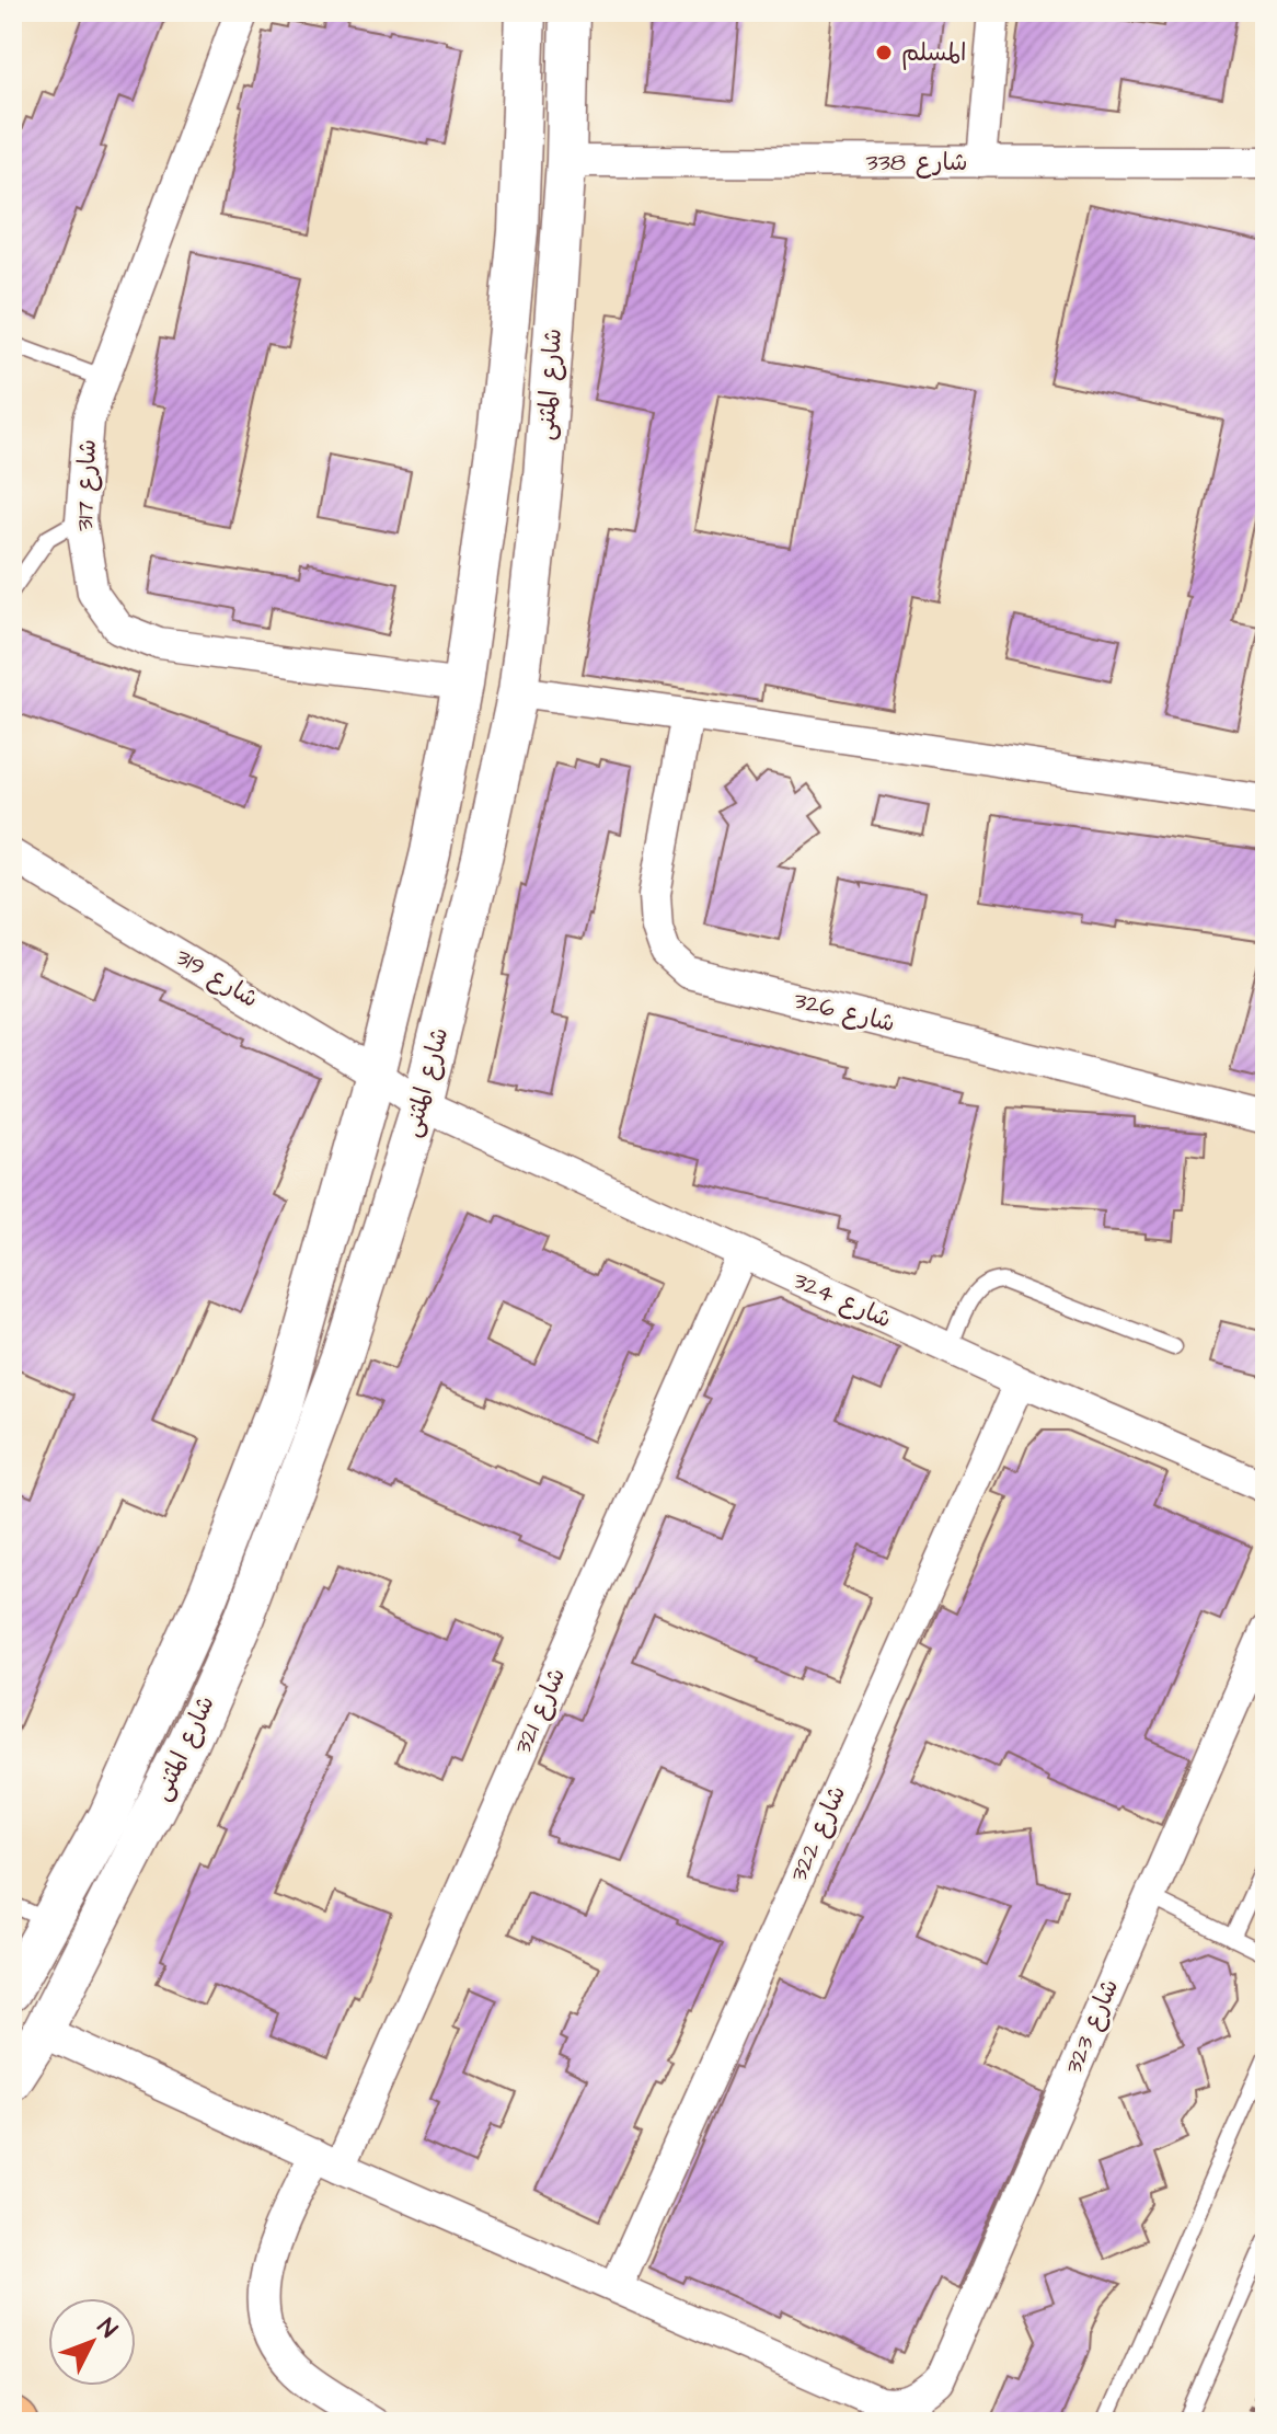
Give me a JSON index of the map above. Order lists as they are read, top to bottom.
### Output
{
  "streets": {
    "street": [
      "شارع 338",
      "شارع المثنى",
      "شارع 317",
      "شارع 319",
      "شارع 326",
      "شارع 324",
      "شارع 321",
      "شارع 322",
      "شارع 323"
    ]
  },
  "crossings": [
    ["شارع 338", "شارع المثنى"],
    ["شارع المثنى", "شارع 317"],
    ["شارع المثنى", "شارع 319"],
    ["شارع المثنى", "شارع 324"],
    ["شارع 319", "شارع 324"],
    ["شارع 324", "شارع 321"],
    ["شارع 324", "شارع 322"]
  ],
  "places": ["المسلم"],
  "north": "top right"
}
